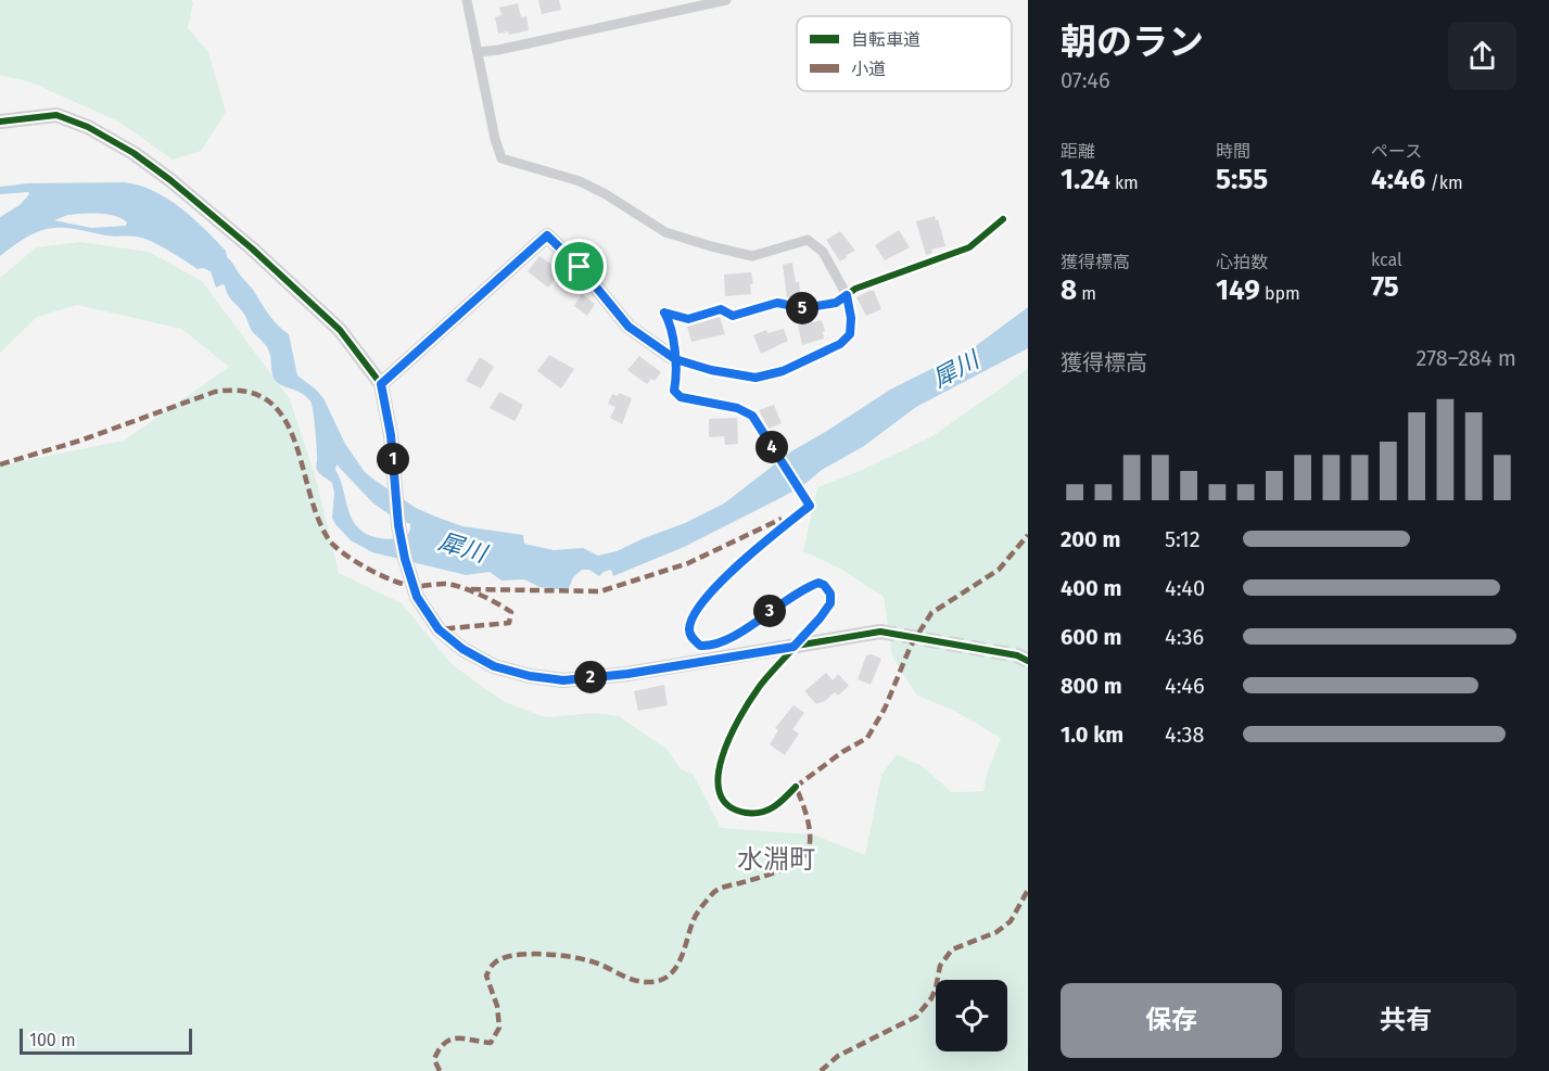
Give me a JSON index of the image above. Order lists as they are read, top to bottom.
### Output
{
  "districts": ["水淵町"],
  "water": ["犀川"],
  "legend": ["自転車道", "小道"],
  "scale_bar": "100 m",
  "page": {
    "heading": ["朝のラン", "07:46"],
    "stats": [
      ["距離", "1.24 km"],
      ["時間", "5:55"],
      ["ペース", "4:46 /km"],
      ["獲得標高", "8 m"],
      ["心拍数", "149 bpm"],
      ["kcal", "75"]
    ],
    "pins": [
      "5",
      "4",
      "1",
      "3",
      "2"
    ],
    "chart": ["獲得標高", "278–284 m"],
    "list": [
      {
        "name": "200 m",
        "note": "5:12"
      },
      {
        "name": "400 m",
        "note": "4:40"
      },
      {
        "name": "600 m",
        "note": "4:36"
      },
      {
        "name": "800 m",
        "note": "4:46"
      },
      {
        "name": "1.0 km",
        "note": "4:38"
      }
    ],
    "buttons": ["保存", "共有"],
    "scale": "100 m"
  }
}
